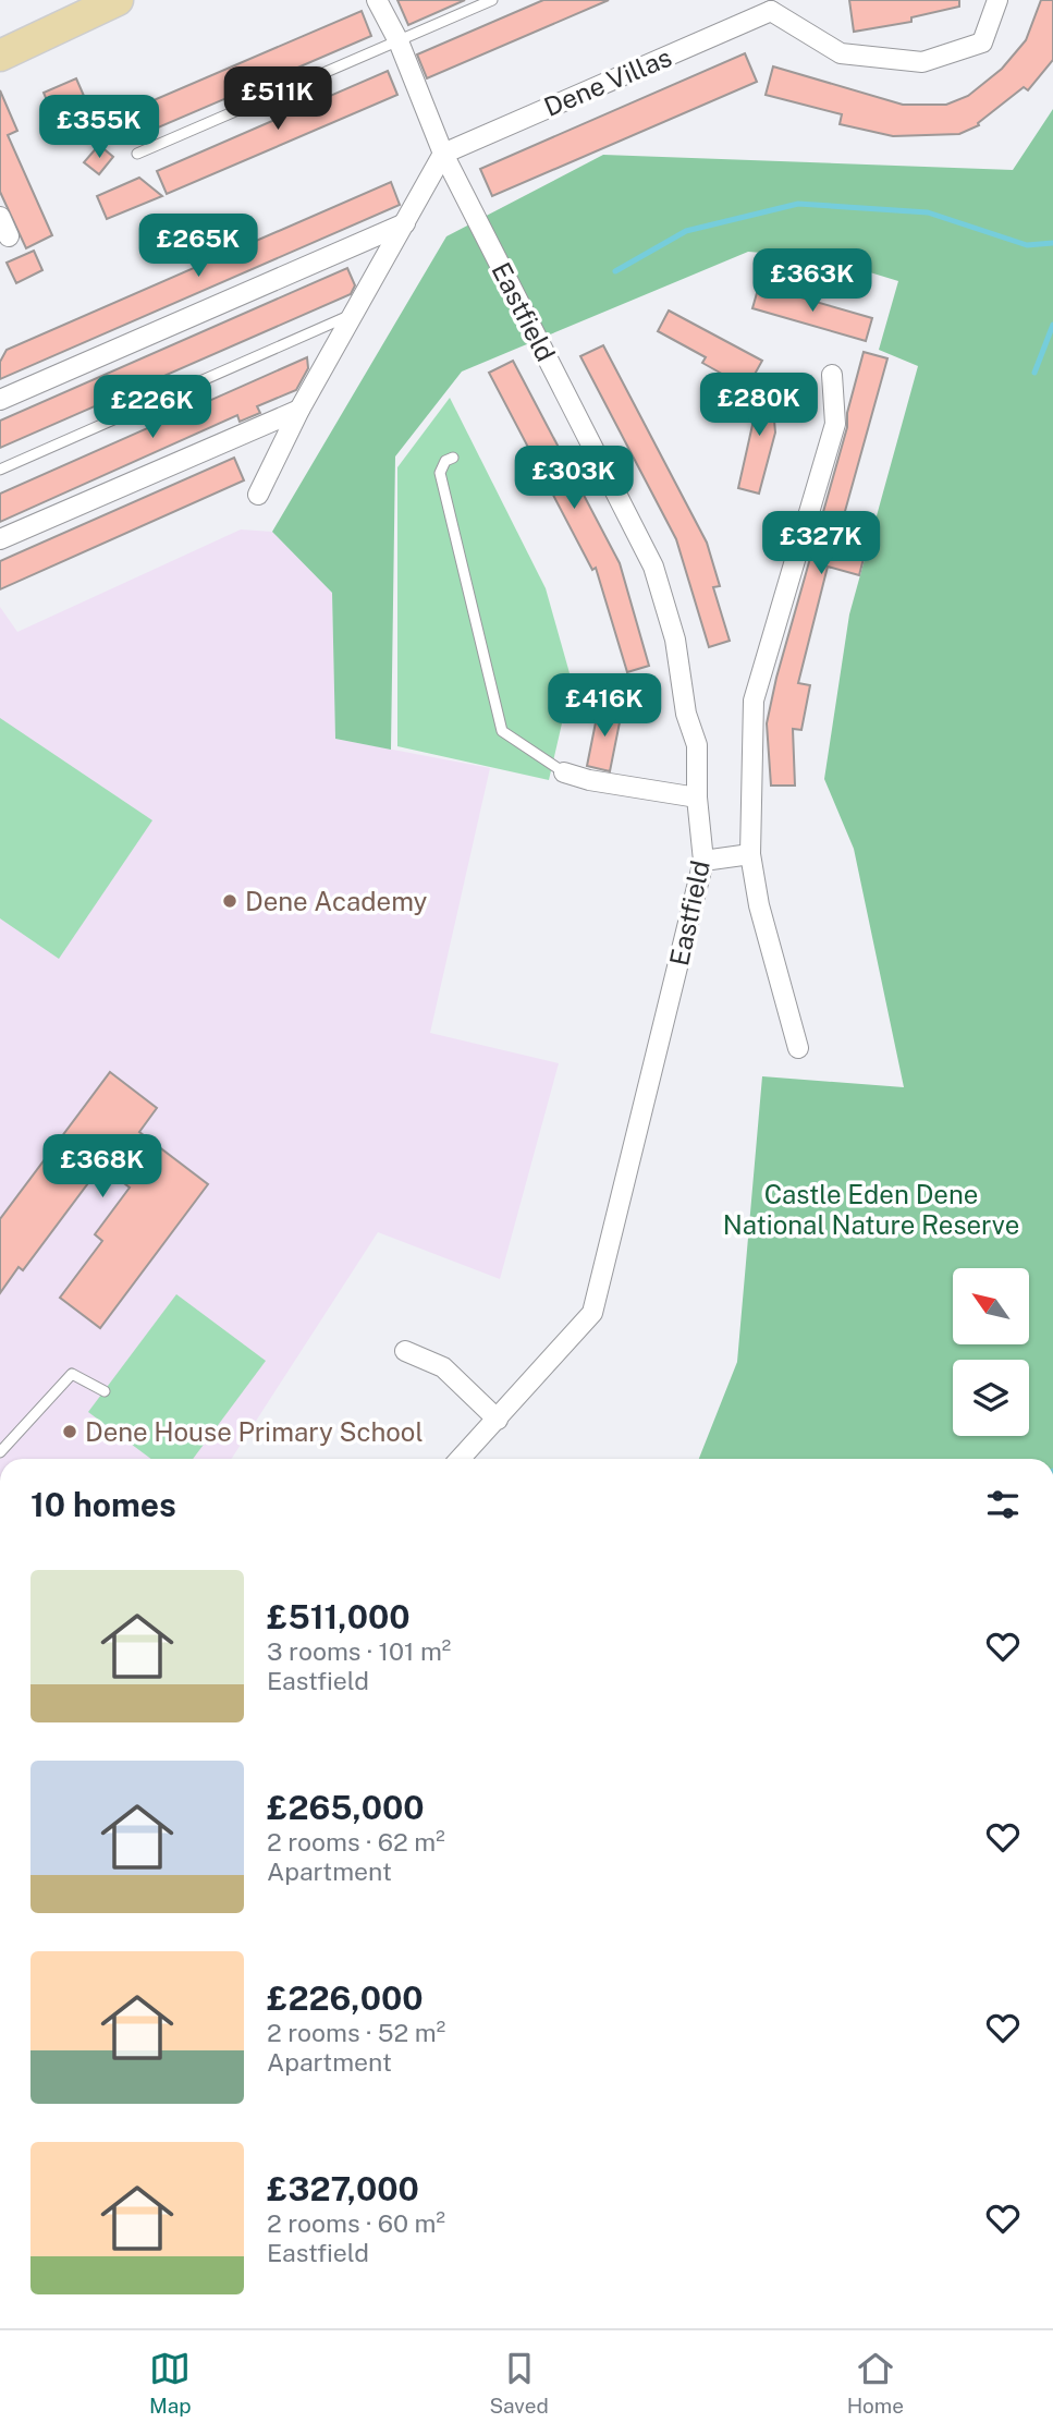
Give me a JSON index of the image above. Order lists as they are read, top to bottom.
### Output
{
  "streets": {
    "street": ["Dene Villas", "Eastfield"]
  },
  "crossings": [
    ["Dene Villas", "Eastfield"]
  ],
  "parks": ["Castle Eden Dene National Nature Reserve"],
  "places": ["Dene Academy", "Dene House Primary School"],
  "north": "top left",
  "page": {
    "price": [
      "£511K",
      "£355K",
      "£265K",
      "£363K",
      "£280K",
      "£226K",
      "£303K",
      "£327K",
      "£416K",
      "£368K"
    ],
    "heading": "10 homes",
    "list": [
      {
        "name": "£511,000",
        "note": "3 rooms · 101 m² · Eastfield"
      },
      {
        "name": "£265,000",
        "note": "2 rooms · 62 m² · Apartment"
      },
      {
        "name": "£226,000",
        "note": "2 rooms · 52 m² · Apartment"
      },
      {
        "name": "£327,000",
        "note": "2 rooms · 60 m² · Eastfield"
      }
    ],
    "tabs": ["Map", "Saved", "Home"]
  }
}
